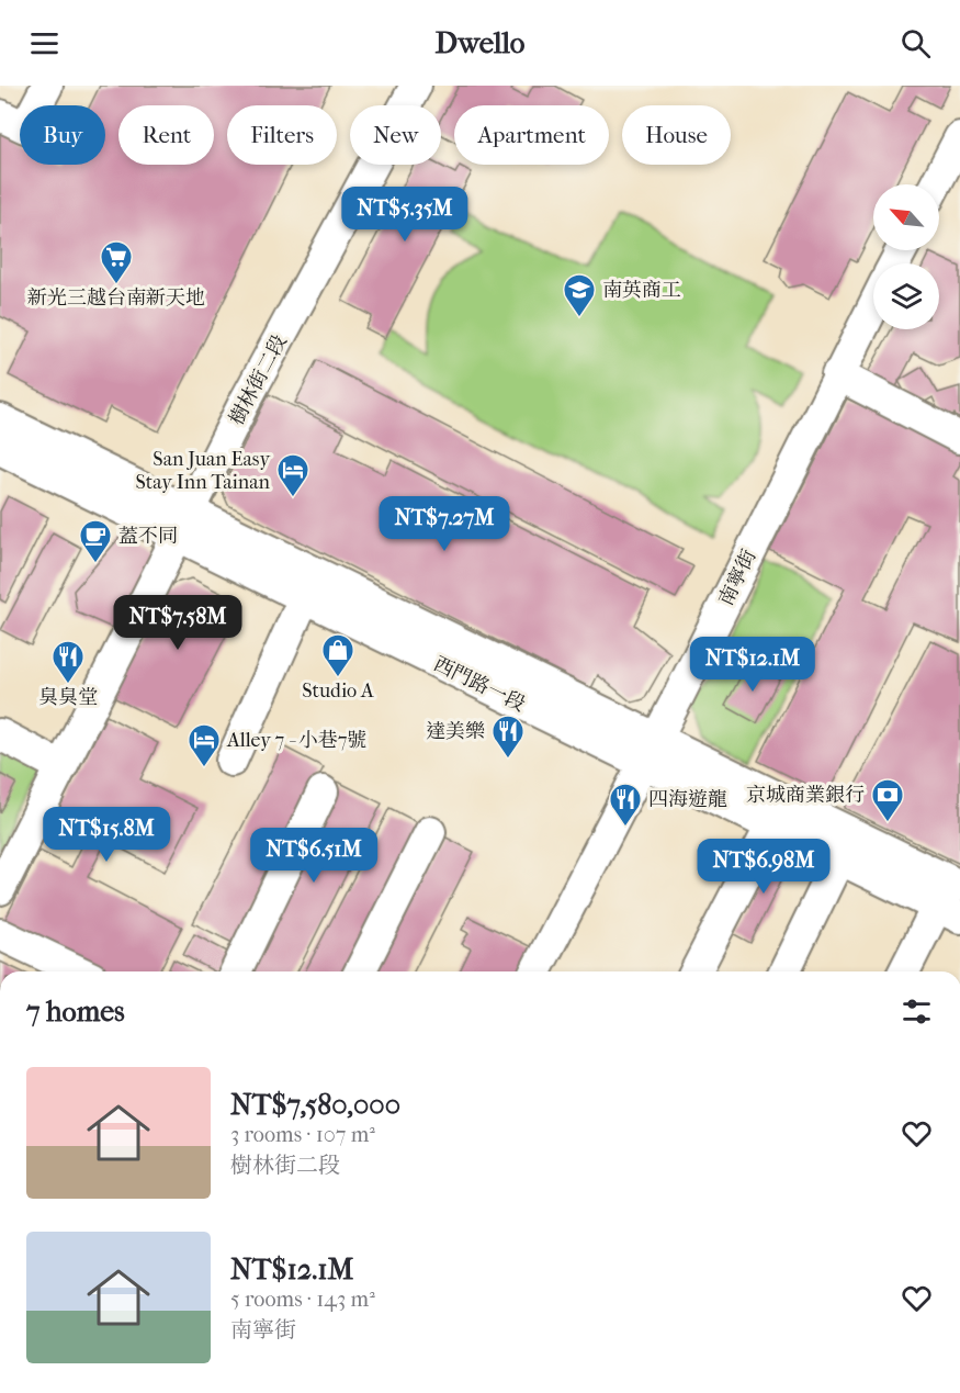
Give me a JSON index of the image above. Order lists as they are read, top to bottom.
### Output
{
  "streets": {
    "street": ["樹林街二段", "南寧街", "西門路一段"]
  },
  "crossings": [
    ["樹林街二段", "西門路一段"],
    ["南寧街", "西門路一段"]
  ],
  "places": {
    "supermarket": ["新光三越台南新天地"],
    "school or university": ["南英商工"],
    "hotel": ["San Juan Easy Stay Inn Tainan", "Alley 7 - 小巷7號"],
    "cafe": ["蓋不同"],
    "shop": ["Studio A"],
    "restaurant": ["臭臭堂", "達美樂", "四海遊龍"],
    "bank": ["京城商業銀行"]
  },
  "north": "top left",
  "page": {
    "header": "Dwello",
    "chip": [
      "Buy",
      "Rent",
      "Filters",
      "New",
      "Apartment",
      "House"
    ],
    "price": [
      "NT$5.35M",
      "NT$7.27M",
      "NT$7.58M",
      "NT$12.1M",
      "NT$15.8M",
      "NT$6.51M",
      "NT$6.98M"
    ],
    "heading": "7 homes",
    "list": [
      {
        "name": "NT$7,580,000",
        "note": "3 rooms · 107 m² · 樹林街二段"
      },
      {
        "name": "NT$12.1M",
        "note": "5 rooms · 143 m² · 南寧街"
      }
    ]
  }
}
